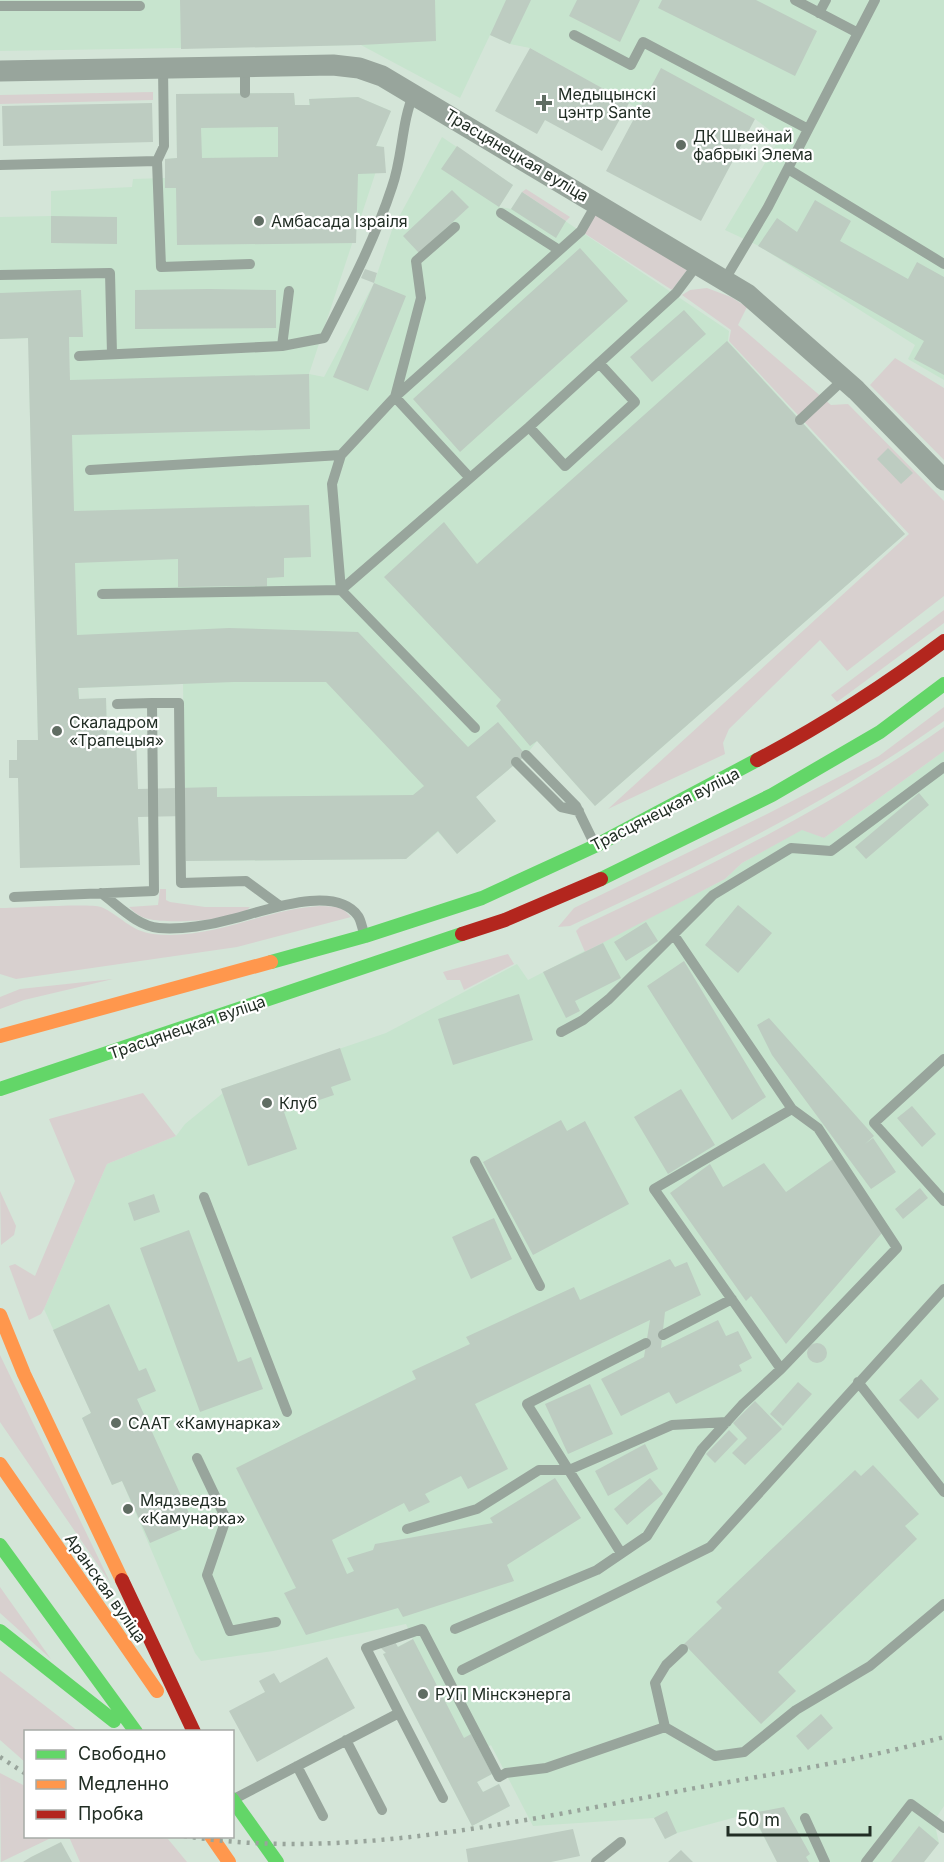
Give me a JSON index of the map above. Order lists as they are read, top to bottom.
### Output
{
  "streets": {
    "main road": ["Трасцянецкая вуліца", "Аранская вуліца"]
  },
  "places": {
    "health": ["Медыцынскі цэнтр Sante"],
    "other": [
      "ДК Швейнай фабрыкі Элема",
      "Амбасада Ізраіля",
      "Скаладром «Трапецыя»",
      "Клуб",
      "СААТ «Камунарка»",
      "Мядзведзь «Камунарка»",
      "РУП Мінскэнерга"
    ]
  },
  "legend": ["Свободно", "Медленно", "Пробка"],
  "scale_bar": "50 m"
}
